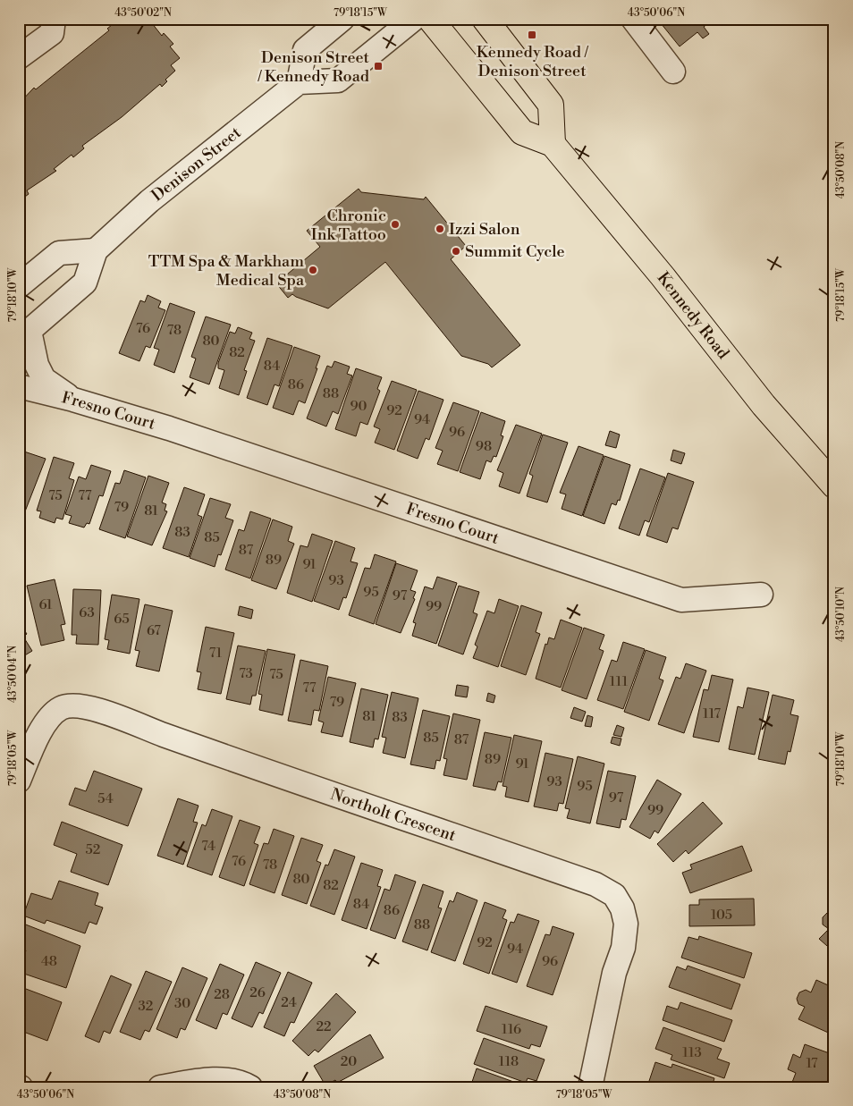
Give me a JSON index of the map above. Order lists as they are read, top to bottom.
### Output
{
  "streets": {
    "main road": ["Kennedy Road"],
    "street": ["Denison Street", "Fresno Court", "Northolt Crescent"]
  },
  "places": {
    "transit": ["Kennedy Road / Denison Street", "Denison Street / Kennedy Road"],
    "other": [
      "Chronic Ink Tattoo",
      "Izzi Salon",
      "Summit Cycle",
      "TTM Spa & Markham Medical Spa"
    ]
  },
  "house_numbers": [
    "76",
    "78",
    "80",
    "82",
    "84",
    "86",
    "88",
    "90",
    "92",
    "94",
    "96",
    "98",
    "75",
    "77",
    "79",
    "81",
    "83",
    "85",
    "87",
    "89",
    "91",
    "93",
    "95",
    "97",
    "61",
    "99",
    "63",
    "65",
    "67",
    "71",
    "73",
    "75",
    "111",
    "77",
    "79",
    "117",
    "81",
    "83",
    "85",
    "87",
    "89",
    "91",
    "93",
    "95",
    "97",
    "54",
    "99",
    "74",
    "52",
    "76",
    "78",
    "80",
    "82",
    "84",
    "86",
    "105",
    "88",
    "92",
    "94",
    "48",
    "96",
    "26",
    "28",
    "24",
    "30",
    "32",
    "22",
    "116",
    "113",
    "20",
    "118",
    "17"
  ],
  "coordinates": [
    "43°50'02\"N",
    "79°18'15\"W",
    "43°50'06\"N",
    "43°50'08\"N",
    "79°18'10\"W",
    "43°50'10\"N",
    "43°50'04\"N",
    "79°18'05\"W"
  ]
}
